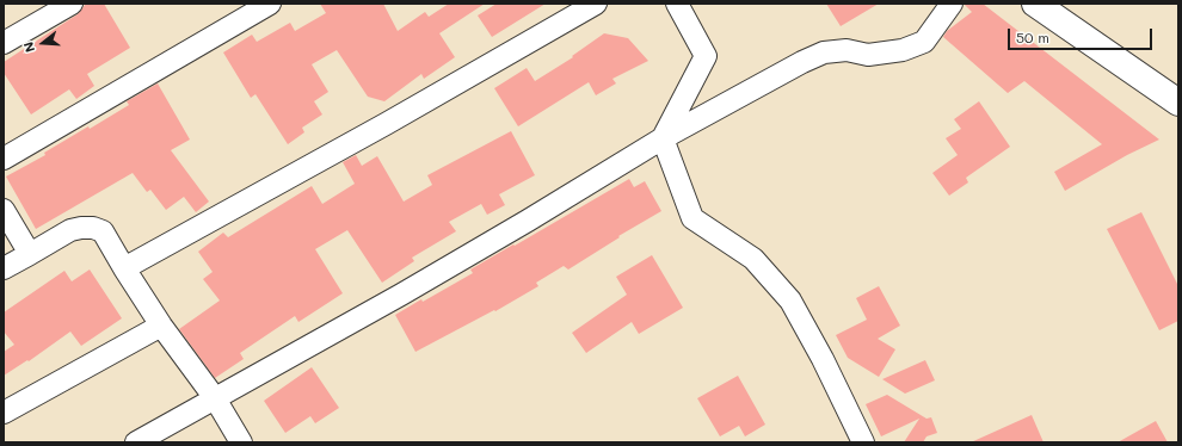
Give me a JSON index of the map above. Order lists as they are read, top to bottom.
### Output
{
  "scale_bar": "50 m",
  "north": "left"
}
